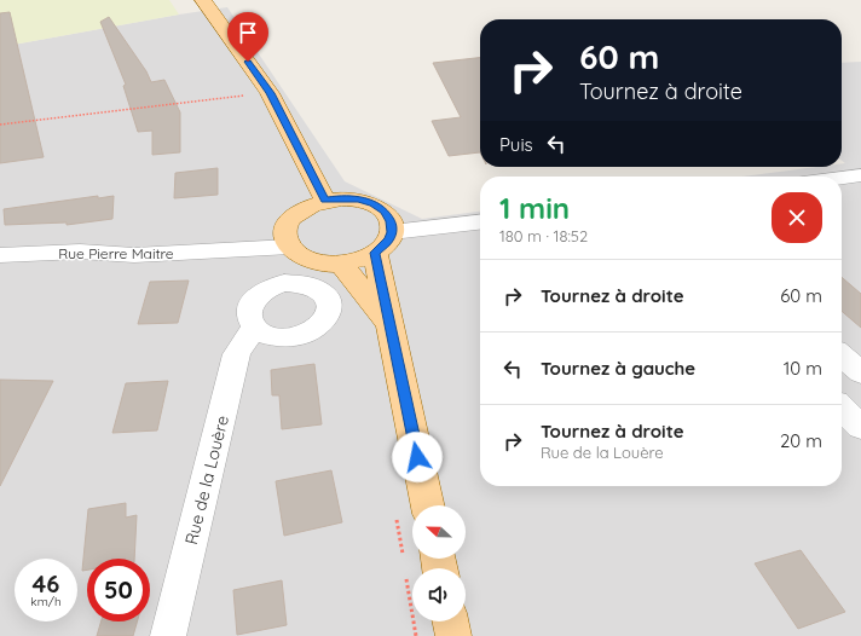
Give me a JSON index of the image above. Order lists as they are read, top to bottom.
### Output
{
  "streets": {
    "street": ["Rue Pierre Maitre", "Rue de la Louère"]
  },
  "north": "left",
  "page": {
    "turn": ["60 m", "Tournez à droite"],
    "then": "Puis",
    "heading": ["1 min", "180 m · 18:52"],
    "list": [
      {
        "name": "Tournez à droite",
        "value": "60 m"
      },
      {
        "name": "Tournez à gauche",
        "value": "10 m"
      },
      {
        "name": "Tournez à droite",
        "note": "Rue de la Louère",
        "value": "20 m"
      }
    ],
    "speed": "46 km/h",
    "limit": "50"
  }
}
